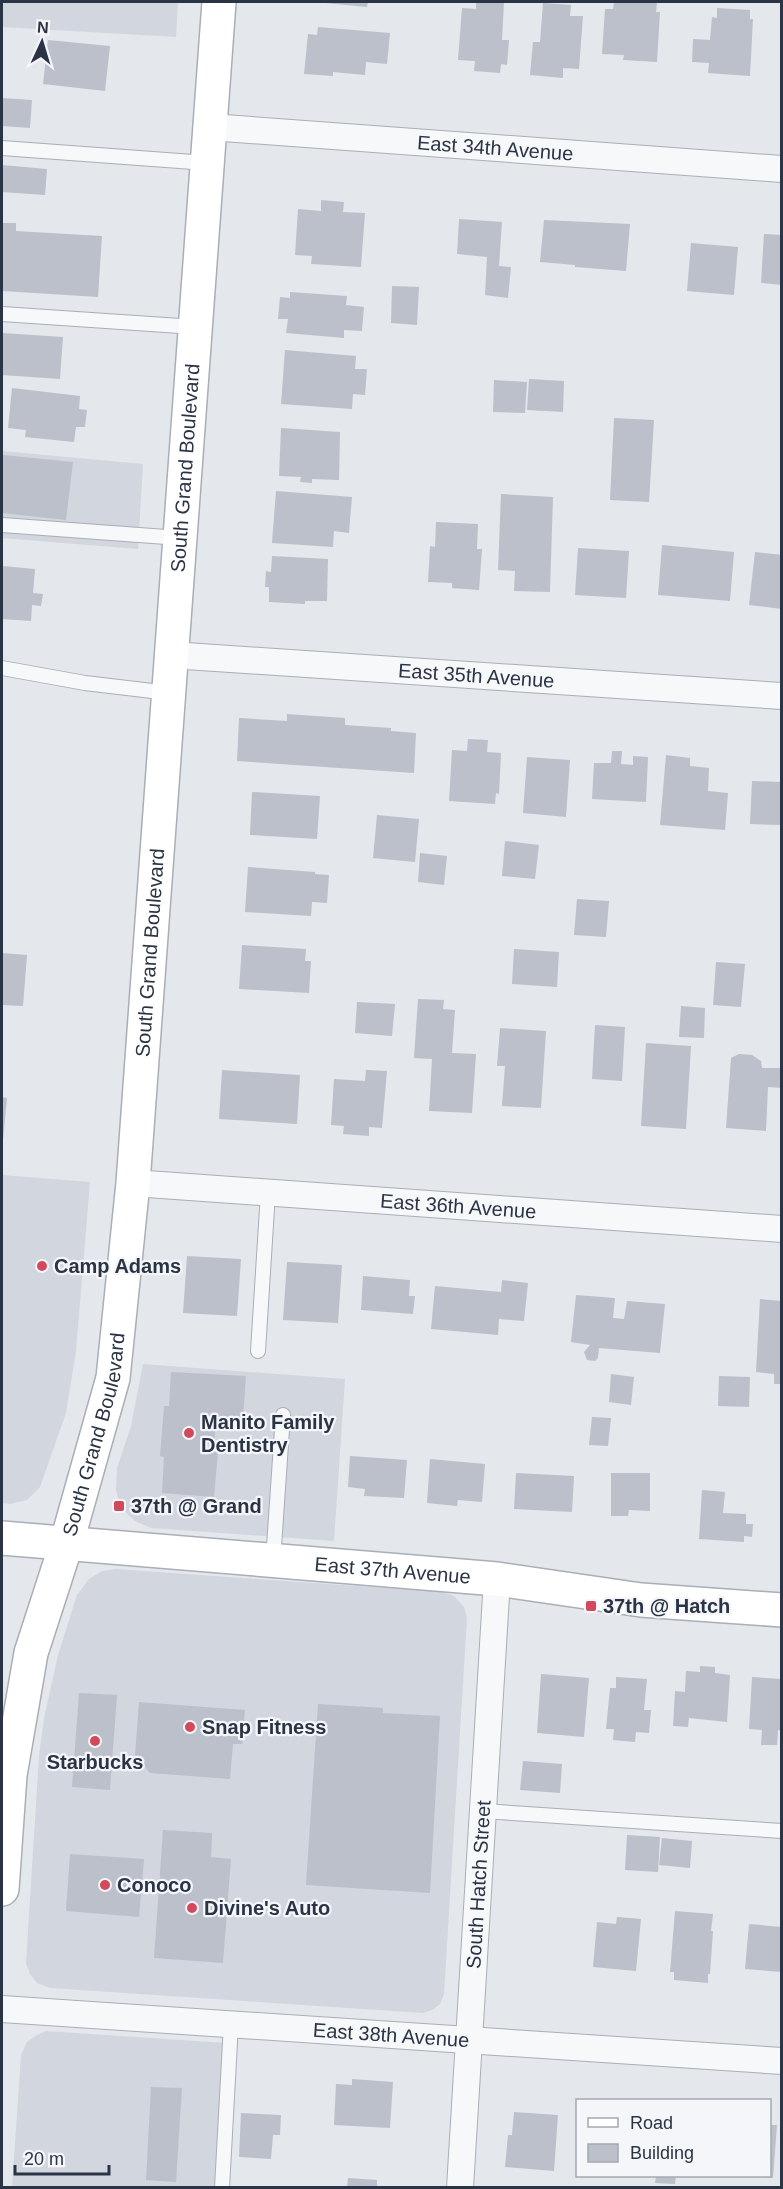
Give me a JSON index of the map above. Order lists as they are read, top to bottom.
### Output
{
  "streets": {
    "main road": ["South Grand Boulevard", "East 37th Avenue"],
    "street": [
      "East 34th Avenue",
      "East 35th Avenue",
      "East 36th Avenue",
      "South Hatch Street",
      "East 38th Avenue"
    ]
  },
  "crossings": [
    ["East 34th Avenue", "South Grand Boulevard"],
    ["South Grand Boulevard", "East 35th Avenue"],
    ["South Grand Boulevard", "East 36th Avenue"],
    ["South Grand Boulevard", "East 37th Avenue"],
    ["East 37th Avenue", "South Hatch Street"],
    ["South Hatch Street", "East 38th Avenue"]
  ],
  "places": {
    "other": [
      "Camp Adams",
      "Manito Family Dentistry",
      "Snap Fitness",
      "Starbucks",
      "Conoco",
      "Divine's Auto"
    ],
    "transit": ["37th @ Grand", "37th @ Hatch"]
  },
  "legend": ["Road", "Building"],
  "scale_bar": "20 m",
  "north": "top"
}
